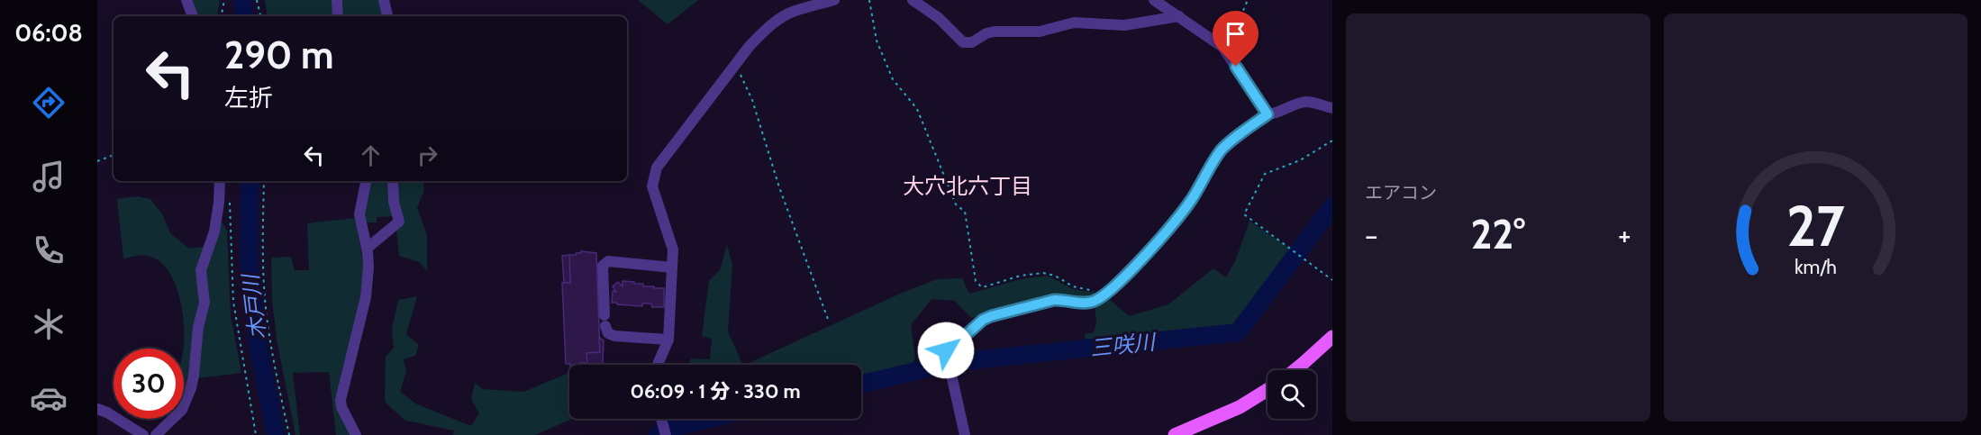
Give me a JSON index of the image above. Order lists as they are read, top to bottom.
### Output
{
  "districts": ["大穴北六丁目"],
  "water": ["木戸川", "三咲川"],
  "page": {
    "tabs": "06:08",
    "tile": "エアコン",
    "turn": ["290 m", "左折"],
    "heat": ["−", "22°", "+"],
    "limit": "30",
    "trip": "06:09 · 1 分 · 330 m",
    "gauge": ["27", "km/h"]
  }
}
